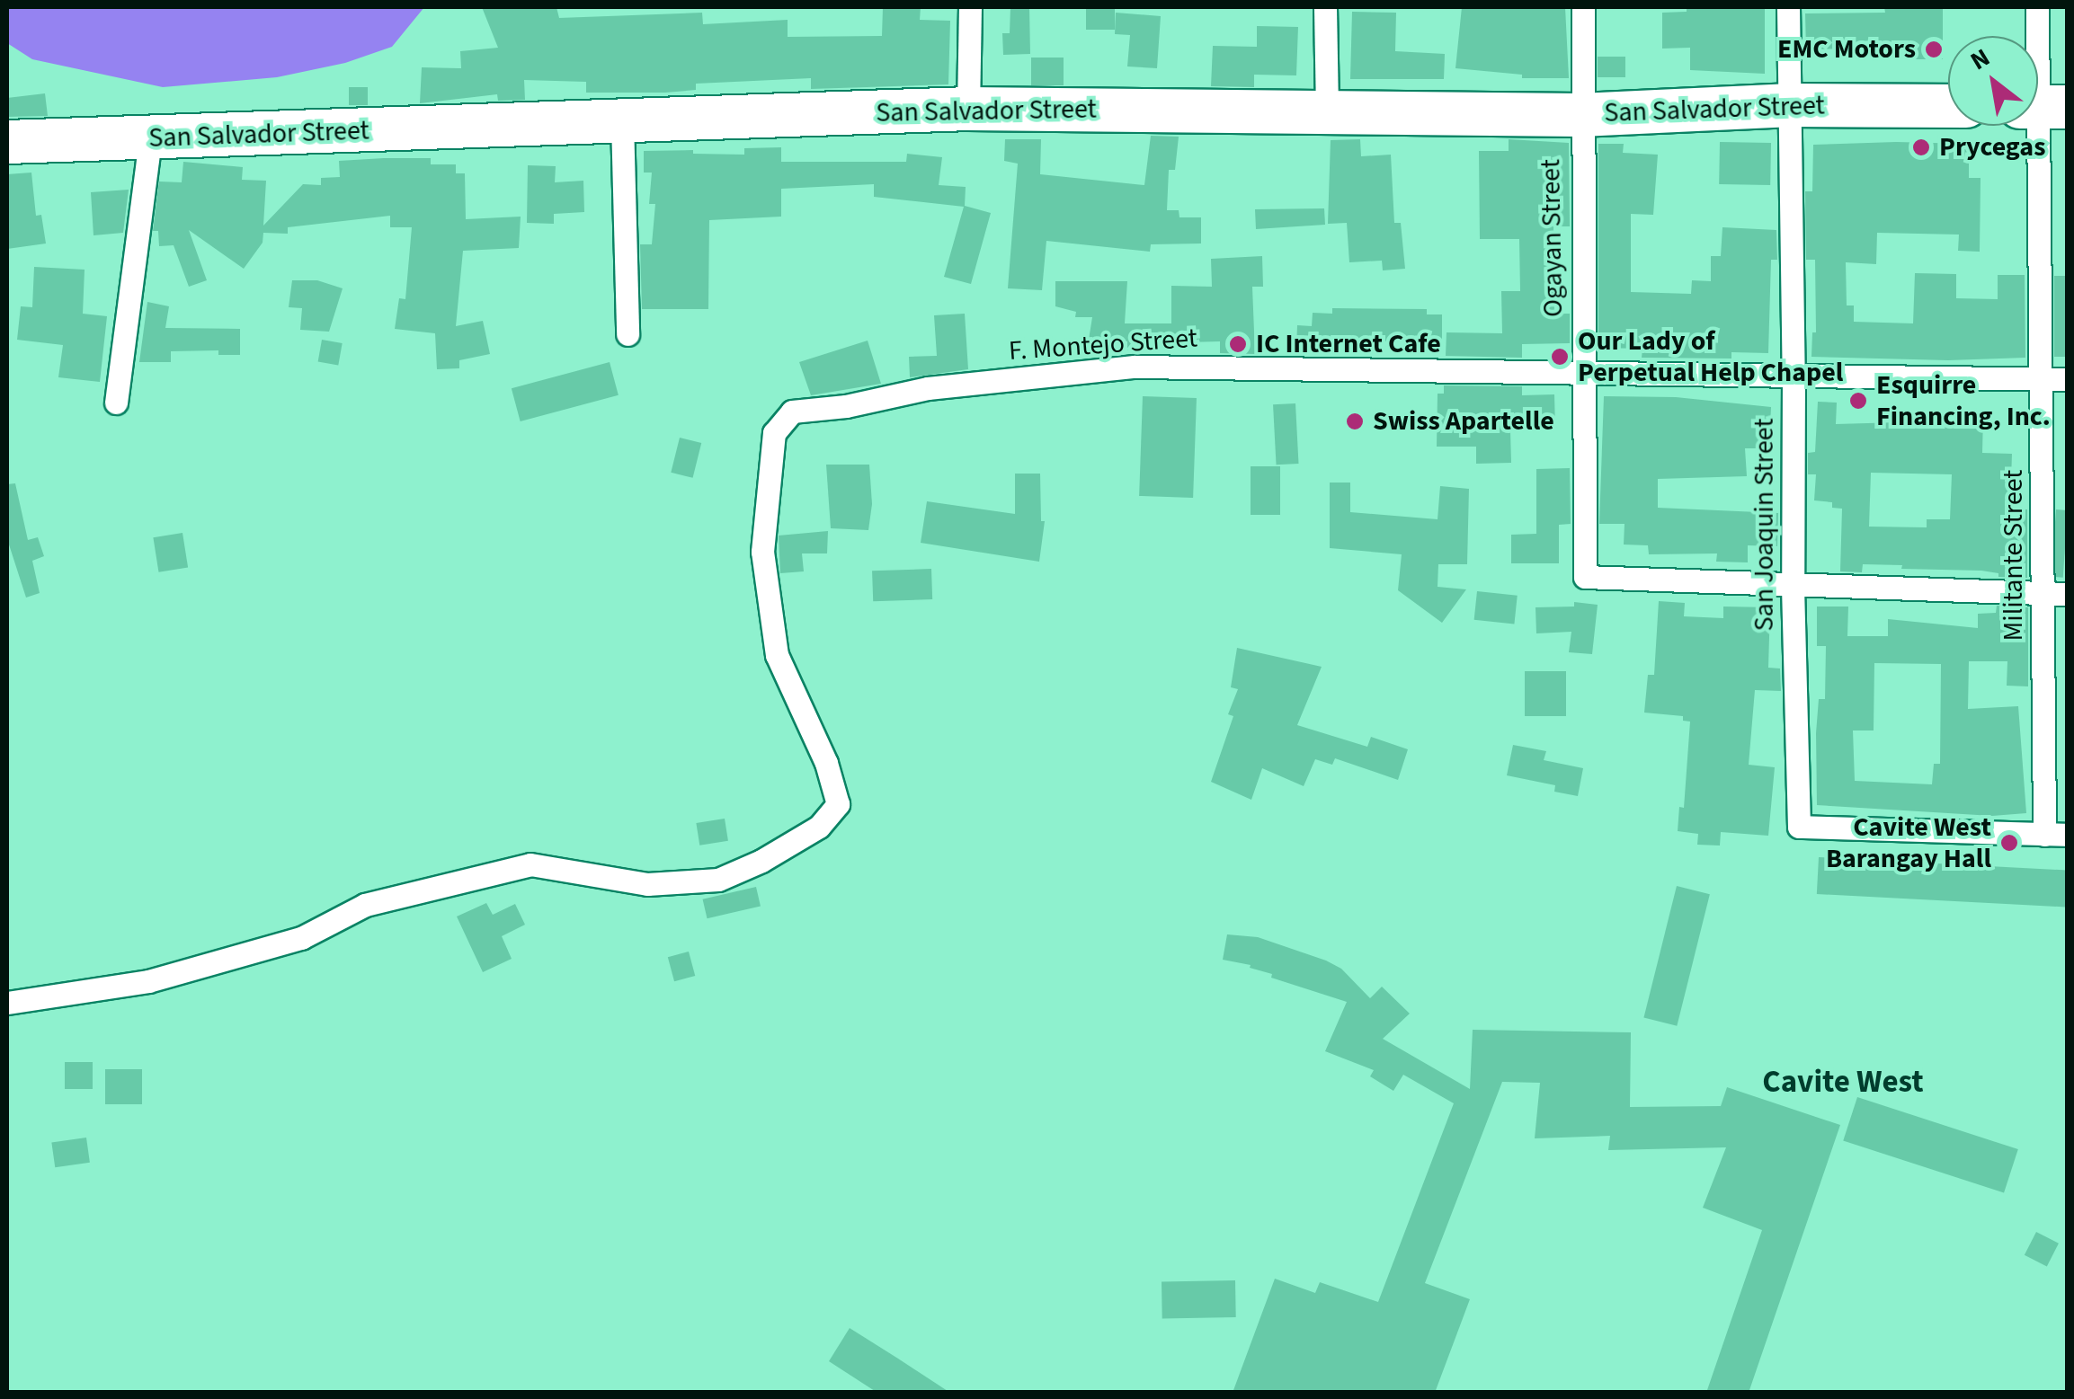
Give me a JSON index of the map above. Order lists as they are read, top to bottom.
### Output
{
  "streets": {
    "highway": ["San Salvador Street"],
    "street": [
      "Ogayan Street",
      "F. Montejo Street",
      "San Joaquin Street",
      "Militante Street"
    ]
  },
  "crossings": [
    ["San Salvador Street", "Ogayan Street"],
    ["San Salvador Street", "San Joaquin Street"],
    ["Ogayan Street", "F. Montejo Street"],
    ["Ogayan Street", "San Joaquin Street"],
    ["F. Montejo Street", "San Joaquin Street"],
    ["F. Montejo Street", "Militante Street"],
    ["San Joaquin Street", "Militante Street"]
  ],
  "districts": ["Cavite West"],
  "places": [
    "EMC Motors",
    "Prycegas",
    "IC Internet Cafe",
    "Our Lady of Perpetual Help Chapel",
    "Esquirre Financing, Inc.",
    "Swiss Apartelle",
    "Cavite West Barangay Hall"
  ],
  "north": "top left"
}
